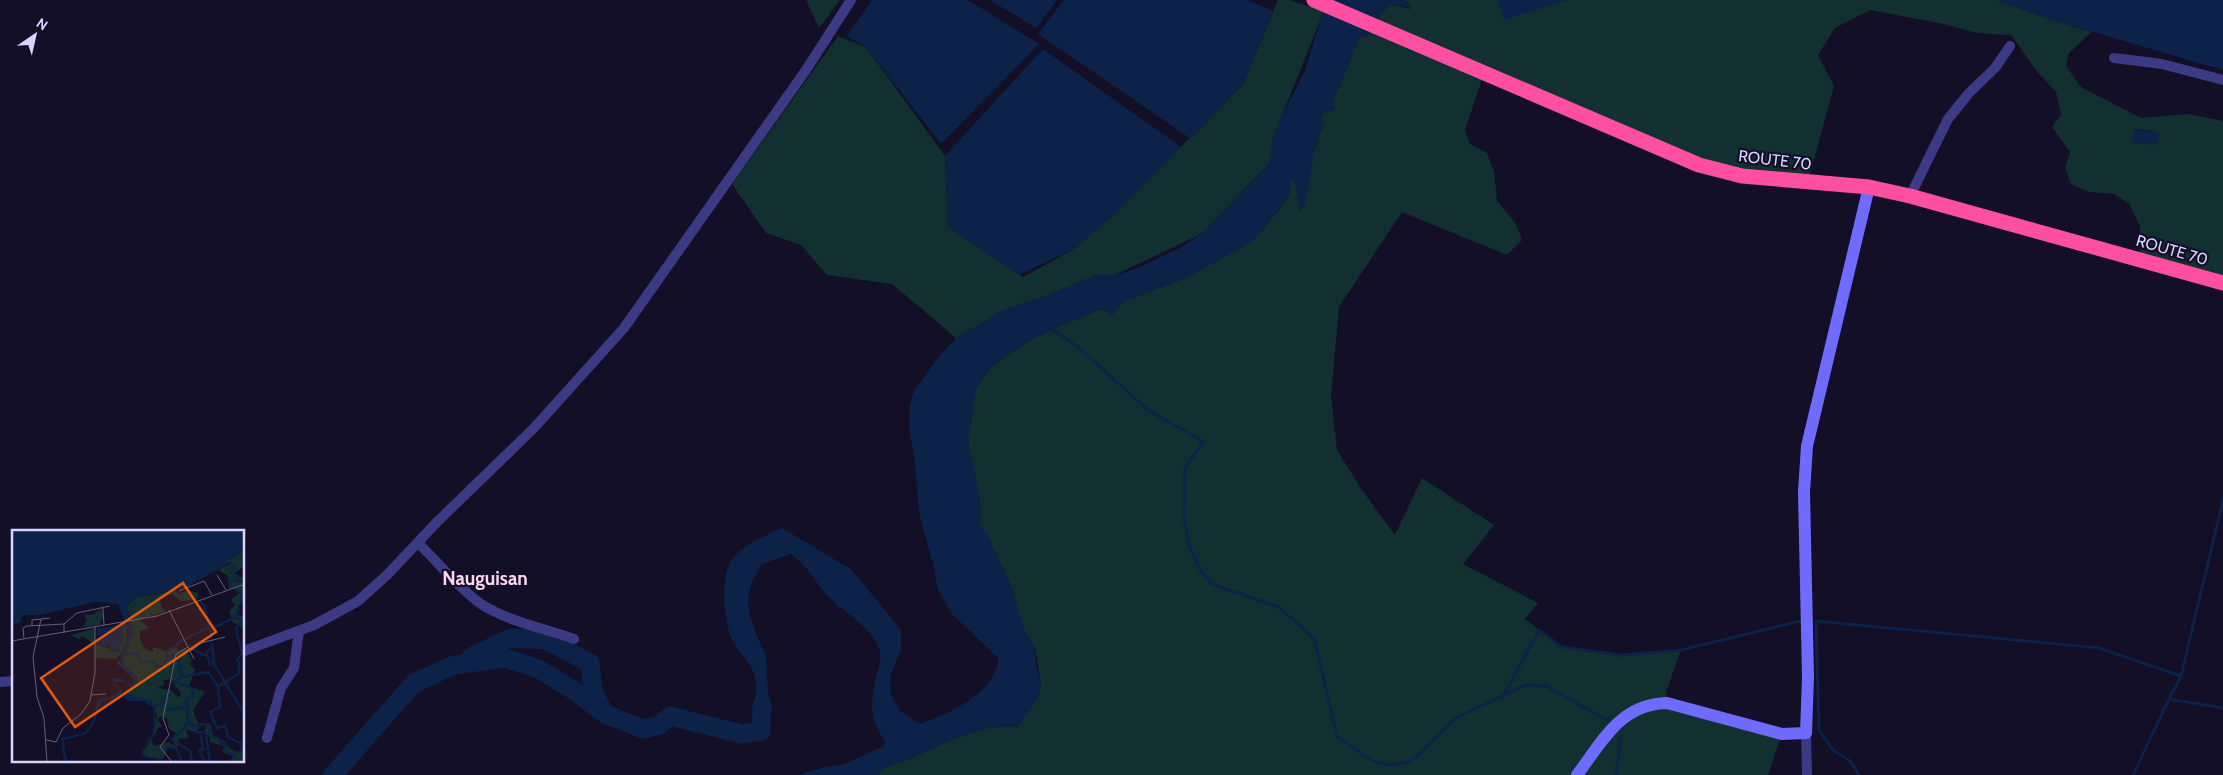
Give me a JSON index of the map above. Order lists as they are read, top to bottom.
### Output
{
  "streets": {
    "highway": ["ROUTE 70"]
  },
  "districts": ["Nauguisan"],
  "north": "top right"
}
